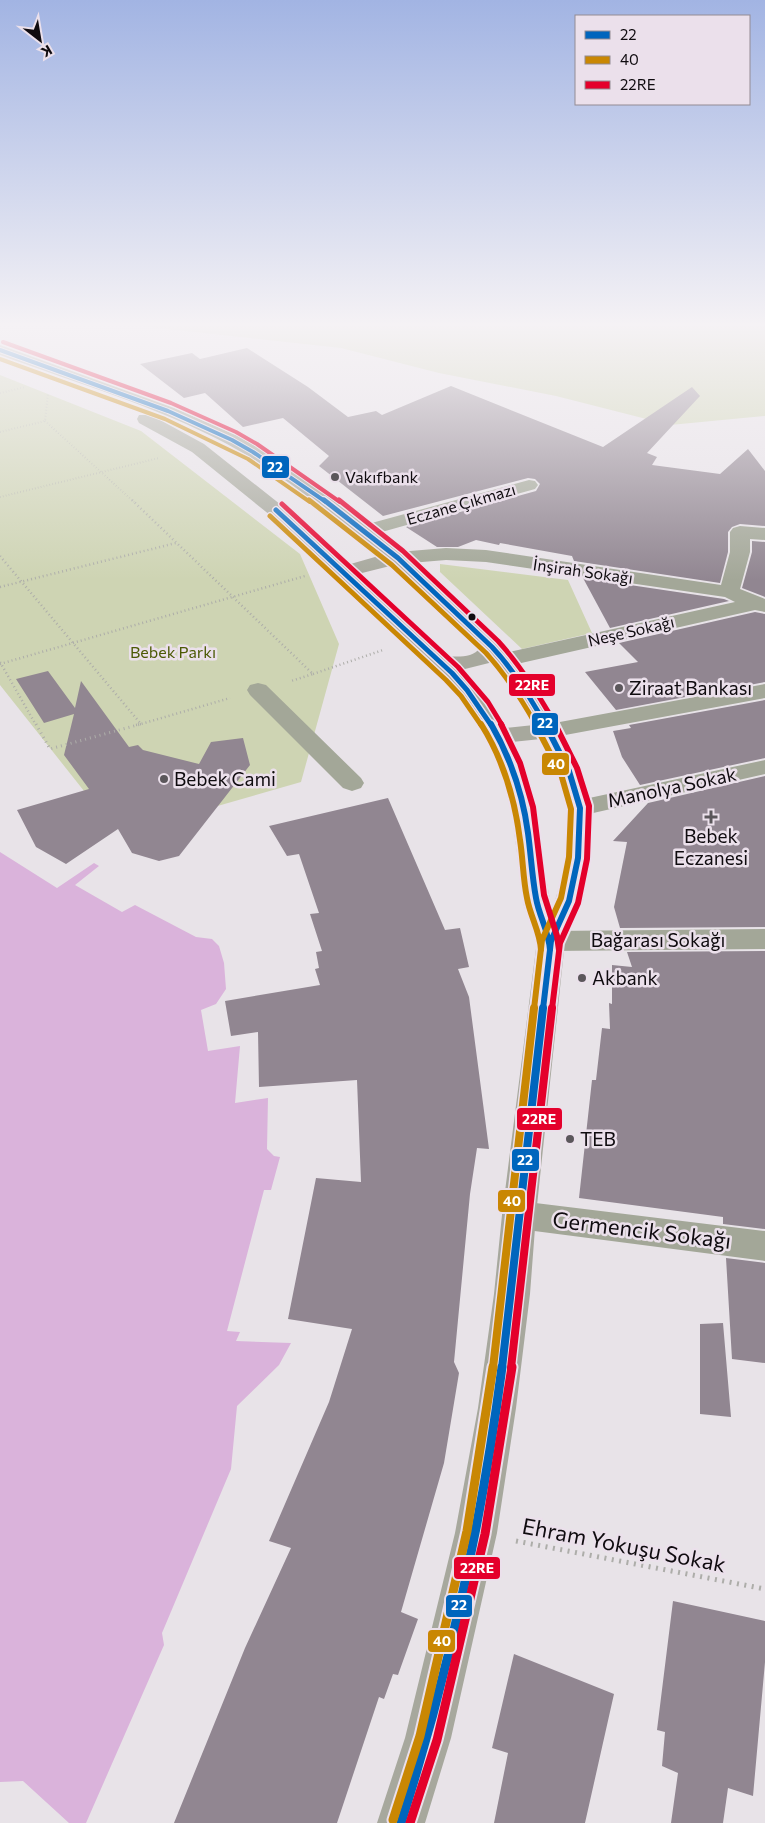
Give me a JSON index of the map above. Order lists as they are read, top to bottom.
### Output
{
  "streets": {
    "street": [
      "Eczane Çıkmazı",
      "İnşirah Sokağı",
      "Neşe Sokağı",
      "Manolya Sokak",
      "Bağarası Sokağı",
      "Germencik Sokağı"
    ],
    "path": ["Ehram Yokuşu Sokak"]
  },
  "crossings": [
    ["İnşirah Sokağı", "Neşe Sokağı"]
  ],
  "parks": ["Bebek Parkı"],
  "places": {
    "other": [
      "Vakıfbank",
      "Ziraat Bankası",
      "Bebek Cami",
      "Akbank",
      "TEB"
    ],
    "health": ["Bebek Eczanesi"]
  },
  "lines": ["transit line 22", "transit line 40", "transit line 22RE"],
  "legend": ["22", "40", "22RE"],
  "north": "bottom right"
}
